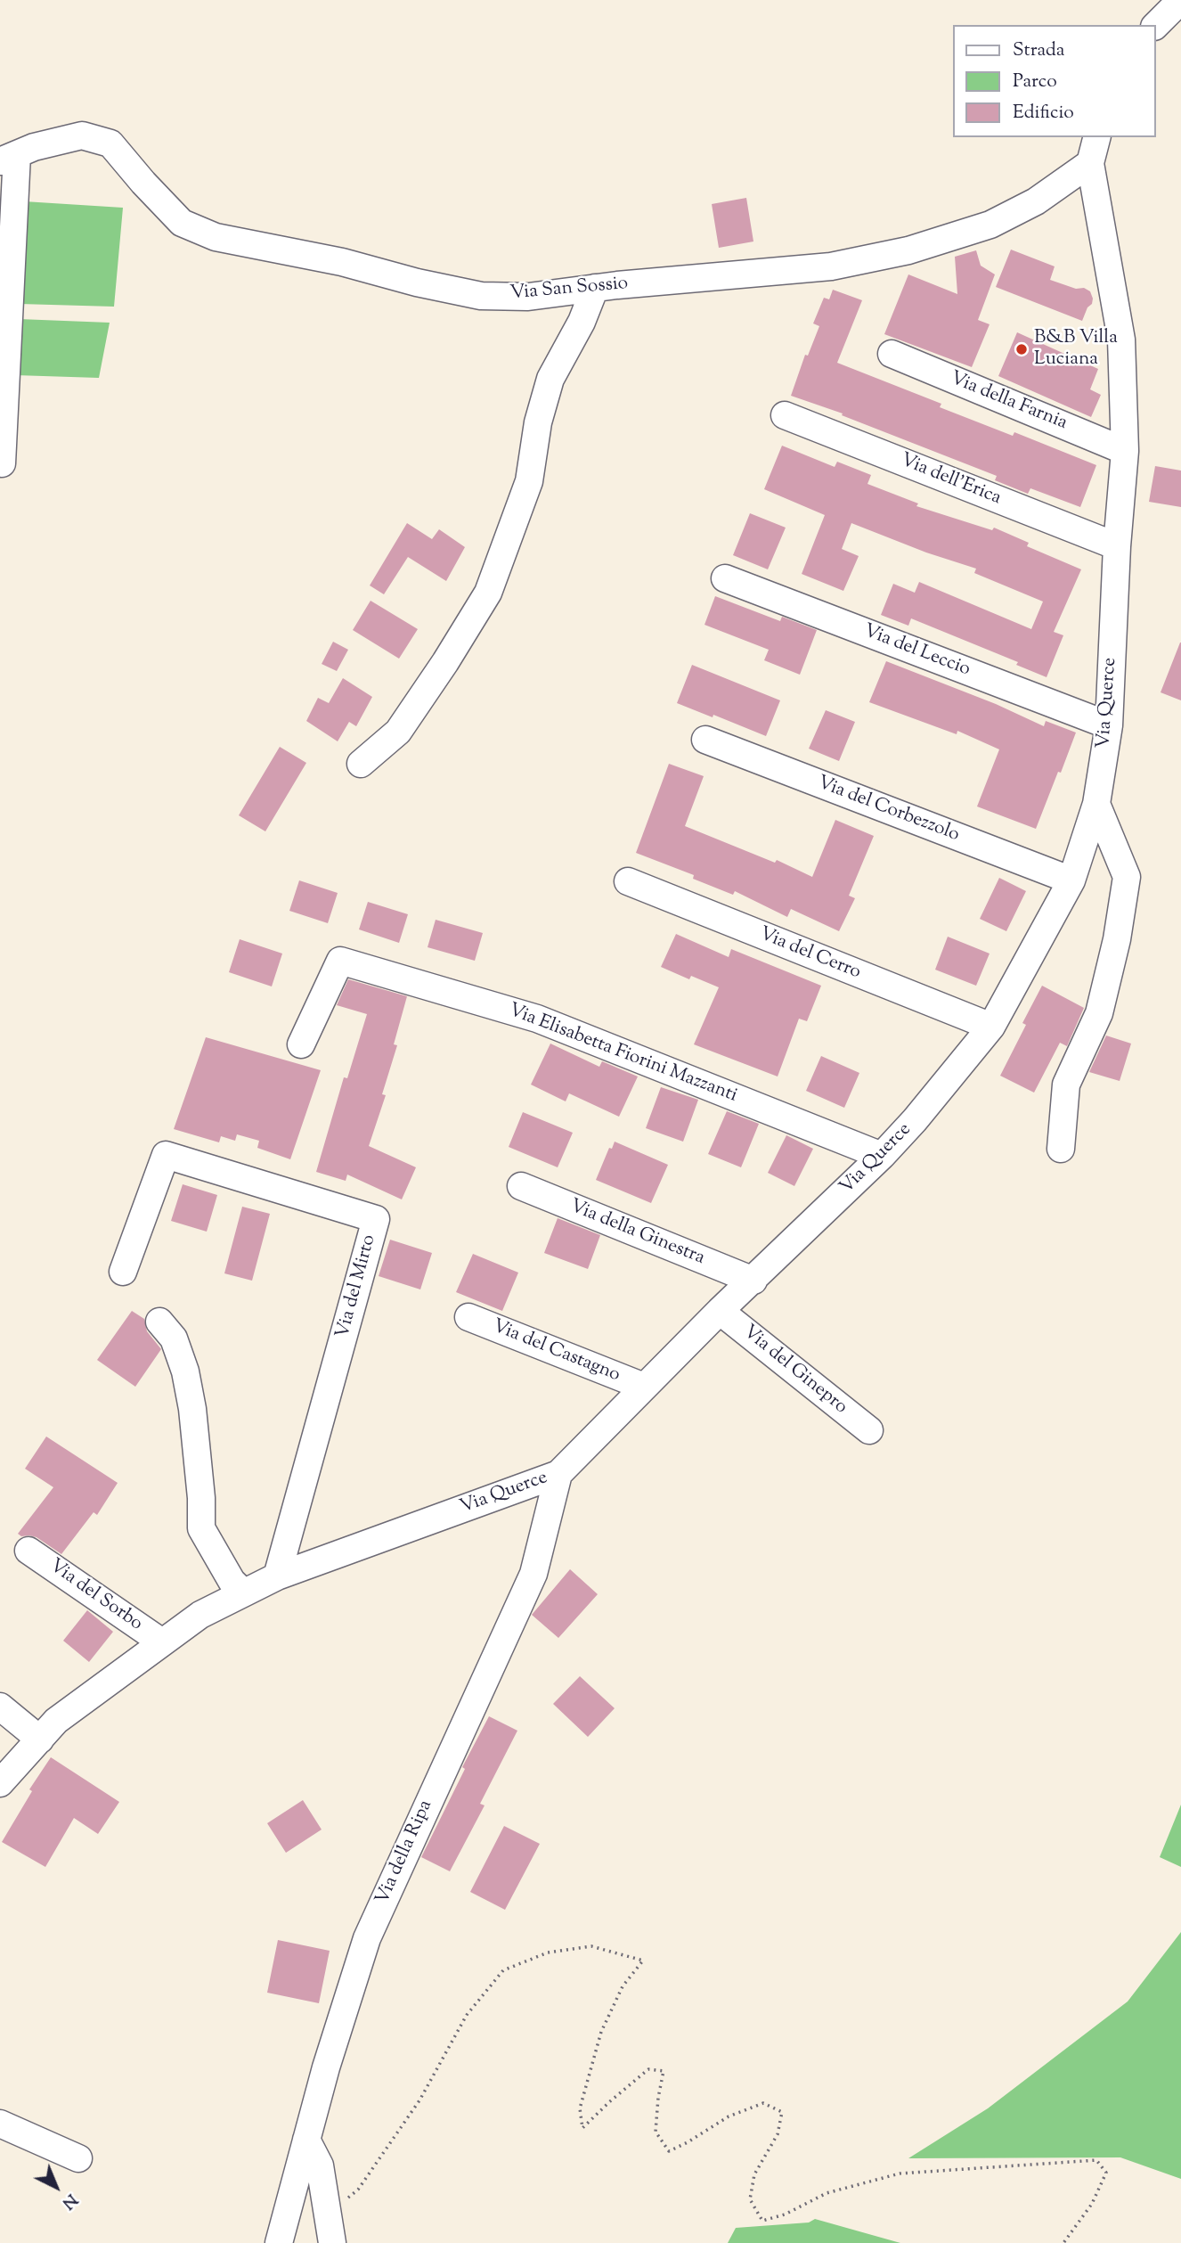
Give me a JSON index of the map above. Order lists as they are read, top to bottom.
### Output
{
  "streets": {
    "street": [
      "Via San Sossio",
      "Via della Farnia",
      "Via dell'Erica",
      "Via del Leccio",
      "Via Querce",
      "Via del Corbezzolo",
      "Via del Cerro",
      "Via Elisabetta Fiorini Mazzanti",
      "Via della Ginestra",
      "Via del Mirto",
      "Via del Castagno",
      "Via del Ginepro",
      "Via del Sorbo",
      "Via della Ripa"
    ]
  },
  "crossings": [
    ["Via San Sossio", "Via Querce"],
    ["Via della Farnia", "Via Querce"],
    ["Via dell'Erica", "Via Querce"],
    ["Via del Leccio", "Via Querce"],
    ["Via Querce", "Via del Corbezzolo"],
    ["Via Querce", "Via del Cerro"],
    ["Via Querce", "Via Elisabetta Fiorini Mazzanti"],
    ["Via Querce", "Via della Ginestra"],
    ["Via Querce", "Via del Mirto"],
    ["Via Querce", "Via del Castagno"],
    ["Via Querce", "Via del Ginepro"],
    ["Via Querce", "Via del Sorbo"],
    ["Via Querce", "Via della Ripa"]
  ],
  "places": ["B&B Villa Luciana"],
  "legend": ["Strada", "Parco", "Edificio"],
  "north": "bottom right"
}
